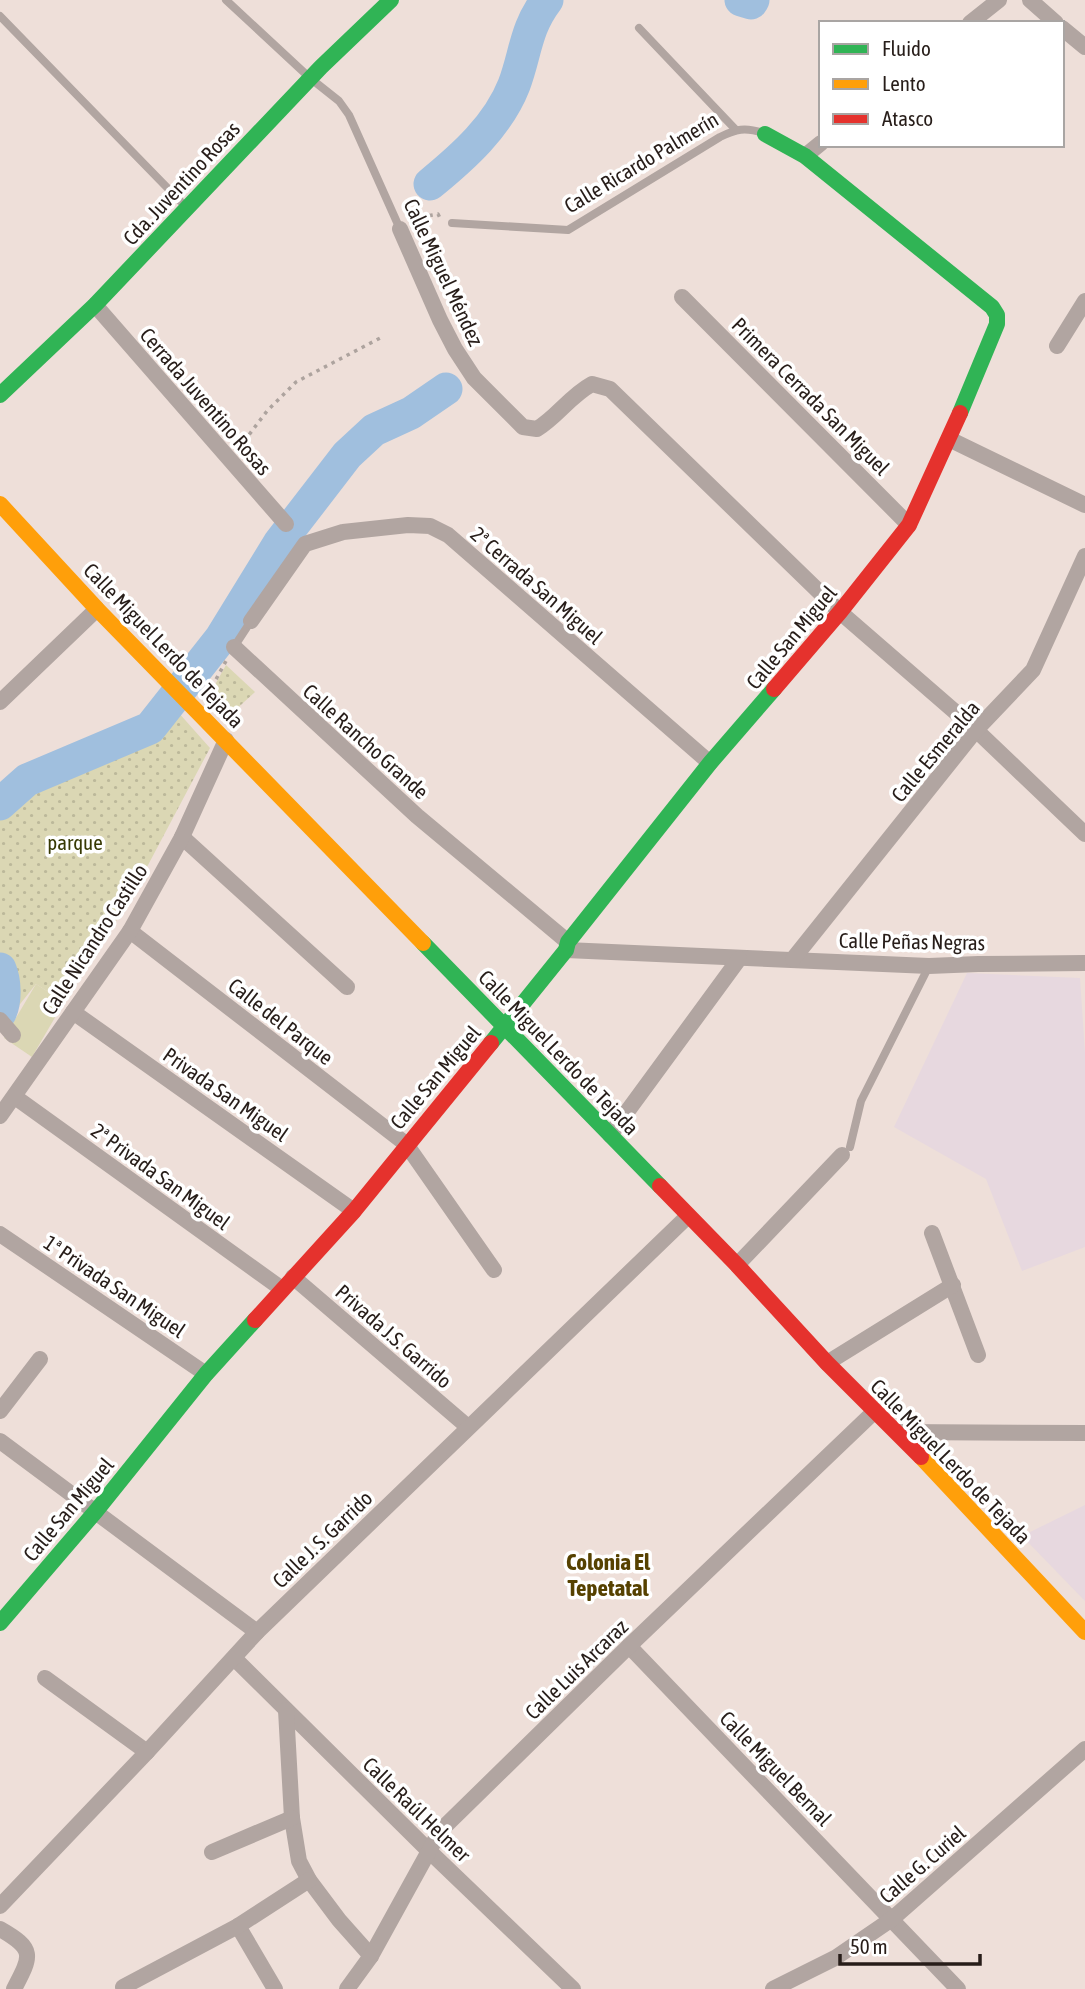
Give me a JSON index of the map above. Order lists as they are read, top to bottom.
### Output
{
  "streets": {
    "street": [
      "Calle Ricardo Palmerín",
      "Cda. Juventino Rosas",
      "Calle Miguel Méndez",
      "Primera Cerrada San Miguel",
      "Cerrada Juventino Rosas",
      "2ª Cerrada San Miguel",
      "Calle San Miguel",
      "Calle Miguel Lerdo de Tejada",
      "Calle Rancho Grande",
      "Calle Esmeralda",
      "Calle Nicandro Castillo",
      "Calle Peñas Negras",
      "Calle del Parque",
      "Privada San Miguel",
      "2ª Privada San Miguel",
      "1ª Privada San Miguel",
      "Privada J.S. Garrido",
      "Calle J. S. Garrido",
      "Calle Luis Arcaraz",
      "Calle Miguel Bernal",
      "Calle Raúl Helmer",
      "Calle G. Curiel"
    ]
  },
  "crossings": [
    ["Calle Ricardo Palmerín", "Calle San Miguel"],
    ["Cda. Juventino Rosas", "Calle Miguel Méndez"],
    ["Cda. Juventino Rosas", "Cerrada Juventino Rosas"],
    ["Calle Miguel Méndez", "Calle San Miguel"],
    ["Primera Cerrada San Miguel", "Calle San Miguel"],
    ["2ª Cerrada San Miguel", "Calle San Miguel"],
    ["Calle San Miguel", "Calle Miguel Lerdo de Tejada"],
    ["Calle San Miguel", "Calle Rancho Grande"],
    ["Calle San Miguel", "Calle Peñas Negras"],
    ["Calle San Miguel", "Calle del Parque"],
    ["Calle San Miguel", "Privada San Miguel"],
    ["Calle San Miguel", "2ª Privada San Miguel"],
    ["Calle San Miguel", "1ª Privada San Miguel"],
    ["Calle San Miguel", "Privada J.S. Garrido"],
    ["Calle Miguel Lerdo de Tejada", "Calle Nicandro Castillo"],
    ["Calle Miguel Lerdo de Tejada", "Calle J. S. Garrido"],
    ["Calle Miguel Lerdo de Tejada", "Calle Luis Arcaraz"],
    ["Calle Rancho Grande", "Calle Peñas Negras"],
    ["Calle Esmeralda", "Calle Peñas Negras"],
    ["Calle Nicandro Castillo", "Calle del Parque"],
    ["Calle Nicandro Castillo", "Privada San Miguel"],
    ["Calle Nicandro Castillo", "2ª Privada San Miguel"],
    ["2ª Privada San Miguel", "Privada J.S. Garrido"],
    ["Privada J.S. Garrido", "Calle J. S. Garrido"],
    ["Calle J. S. Garrido", "Calle Raúl Helmer"],
    ["Calle Luis Arcaraz", "Calle Miguel Bernal"],
    ["Calle Luis Arcaraz", "Calle Raúl Helmer"],
    ["Calle Miguel Bernal", "Calle G. Curiel"]
  ],
  "districts": ["Colonia El Tepetatal"],
  "parks": ["parque"],
  "legend": ["Fluido", "Lento", "Atasco"],
  "scale_bar": "50 m"
}
